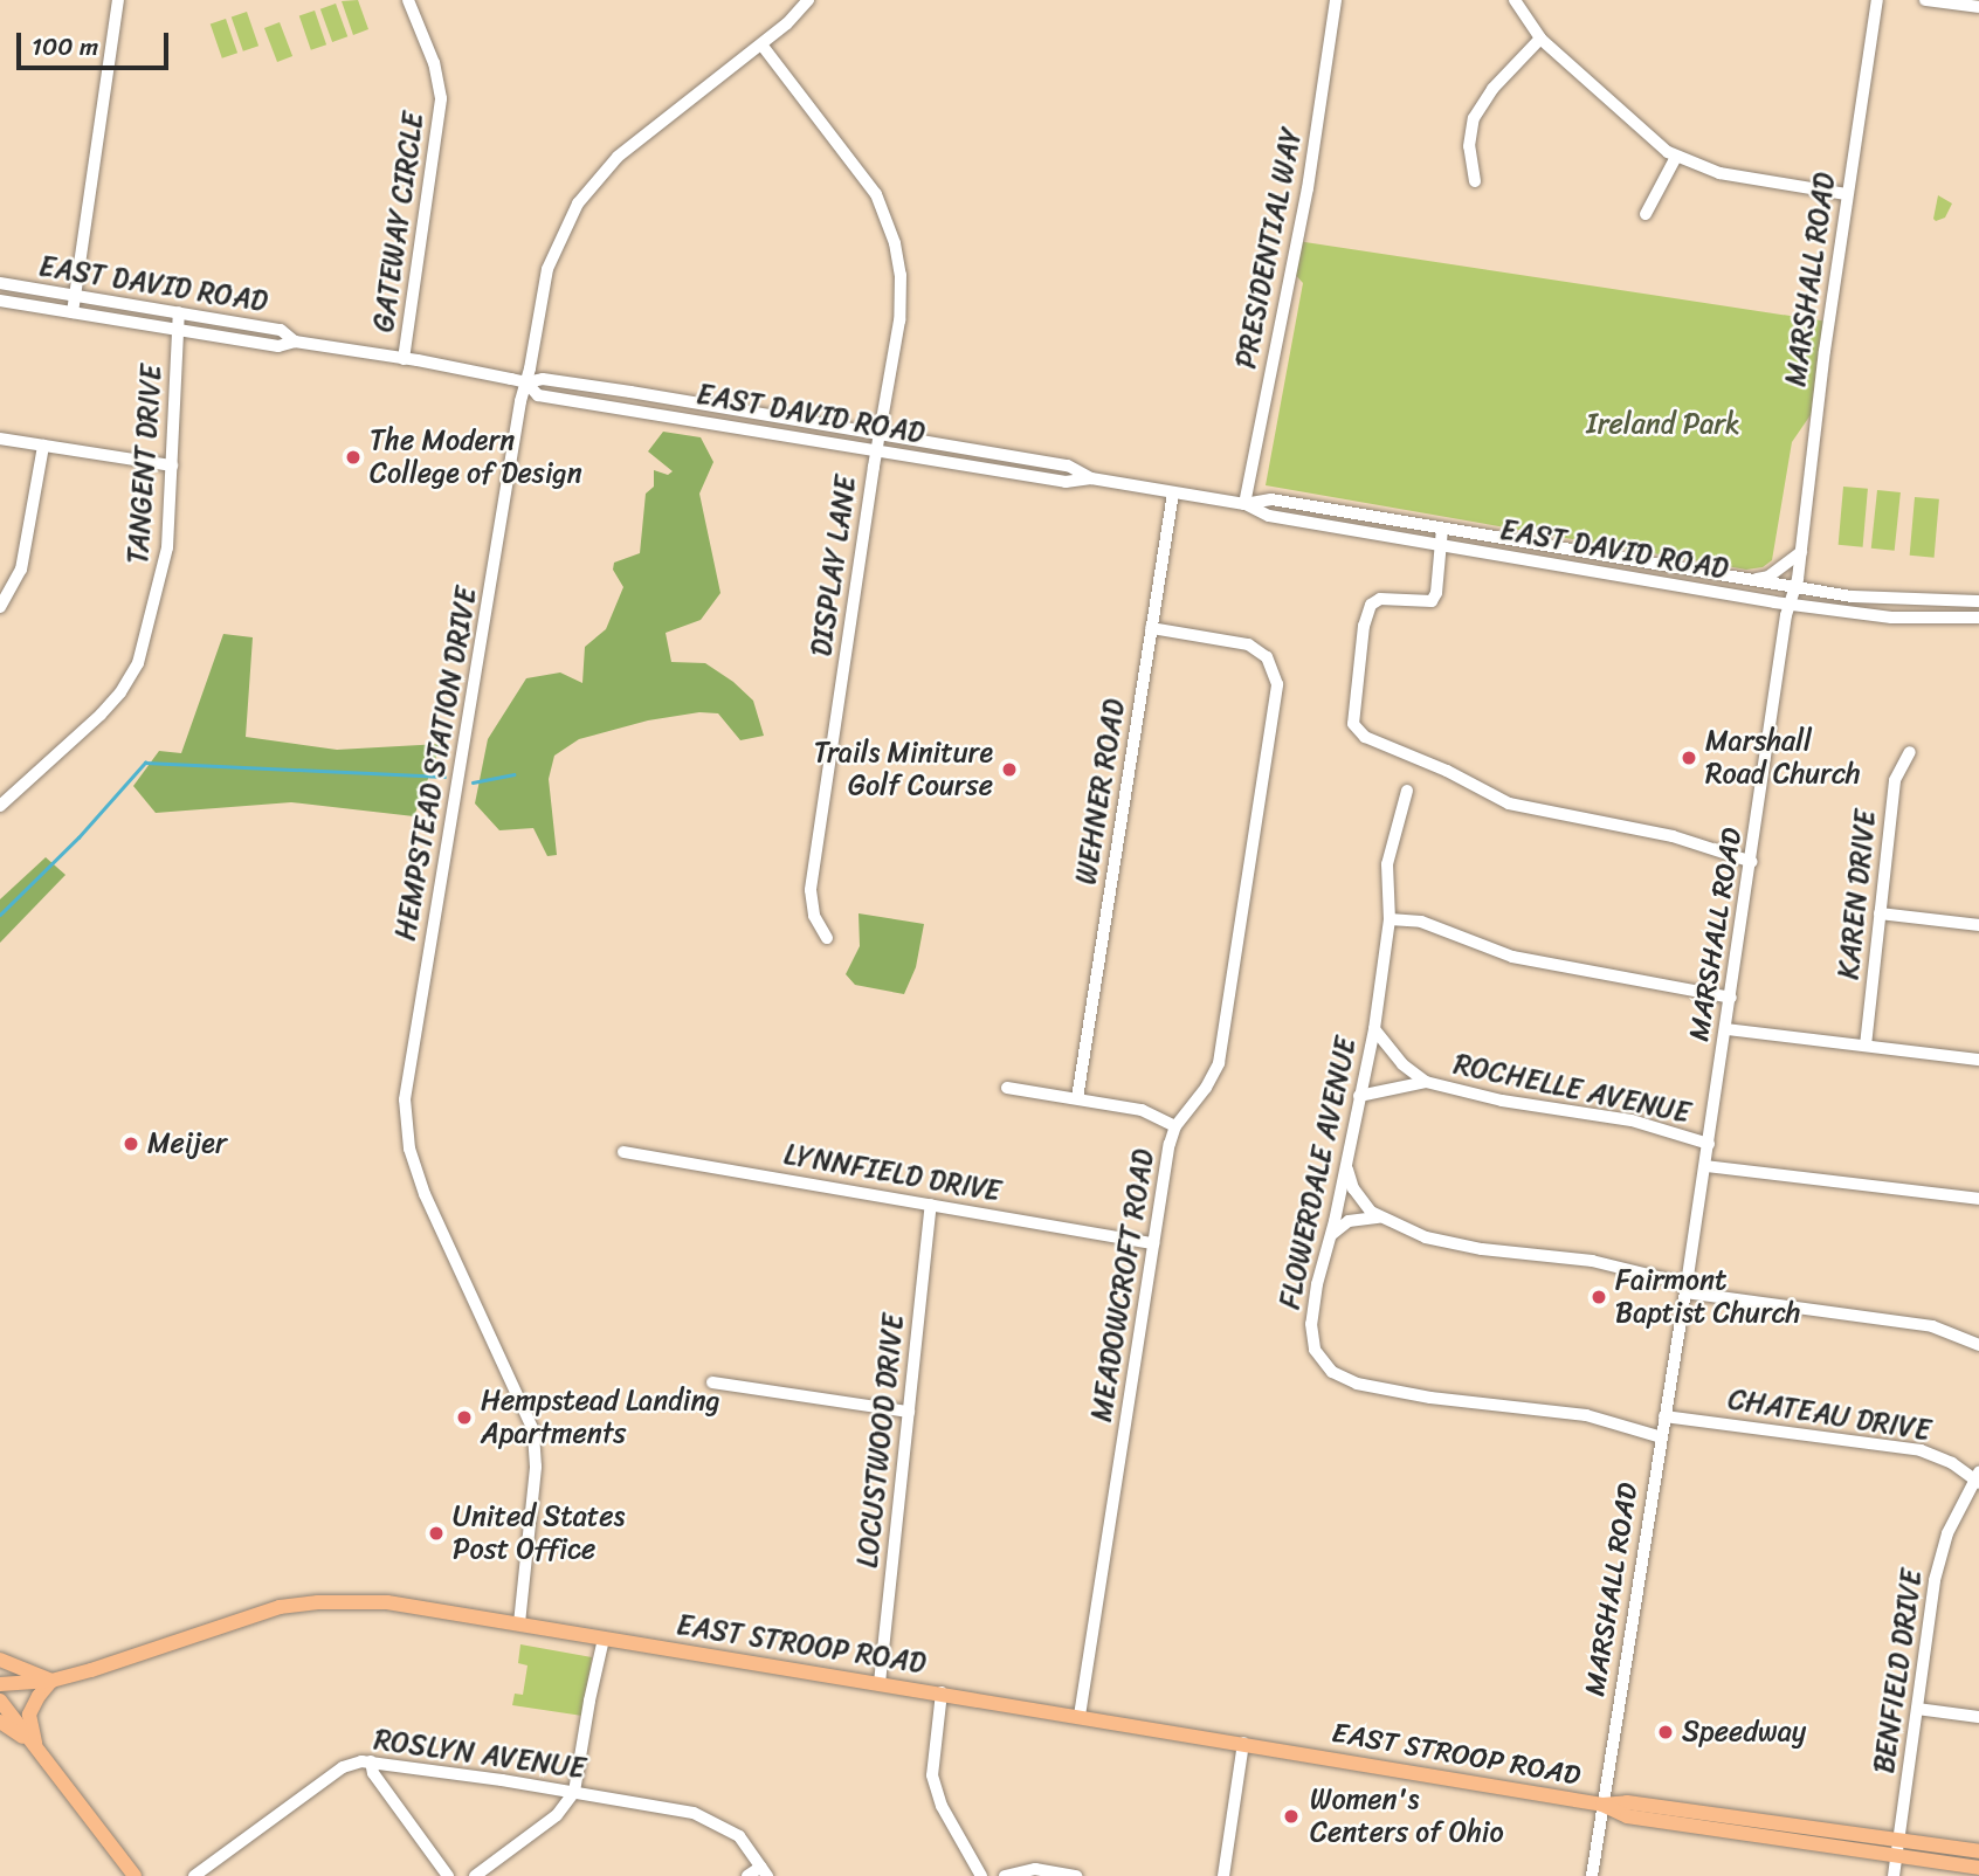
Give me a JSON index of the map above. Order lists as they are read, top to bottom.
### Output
{
  "streets": {
    "main road": ["EAST STROOP ROAD"],
    "street": [
      "GATEWAY CIRCLE",
      "PRESIDENTIAL WAY",
      "MARSHALL ROAD",
      "EAST DAVID ROAD",
      "TANGENT DRIVE",
      "DISPLAY LANE",
      "HEMPSTEAD STATION DRIVE",
      "WEHNER ROAD",
      "KAREN DRIVE",
      "ROCHELLE AVENUE",
      "LYNNFIELD DRIVE",
      "FLOWERDALE AVENUE",
      "MEADOWCROFT ROAD",
      "CHATEAU DRIVE",
      "LOCUSTWOOD DRIVE",
      "BENFIELD DRIVE",
      "ROSLYN AVENUE"
    ]
  },
  "crossings": [
    ["GATEWAY CIRCLE", "EAST DAVID ROAD"],
    ["PRESIDENTIAL WAY", "EAST DAVID ROAD"],
    ["MARSHALL ROAD", "EAST DAVID ROAD"],
    ["MARSHALL ROAD", "ROCHELLE AVENUE"],
    ["MARSHALL ROAD", "FLOWERDALE AVENUE"],
    ["MARSHALL ROAD", "CHATEAU DRIVE"],
    ["MARSHALL ROAD", "EAST STROOP ROAD"],
    ["EAST DAVID ROAD", "TANGENT DRIVE"],
    ["EAST DAVID ROAD", "DISPLAY LANE"],
    ["EAST DAVID ROAD", "HEMPSTEAD STATION DRIVE"],
    ["EAST DAVID ROAD", "WEHNER ROAD"],
    ["DISPLAY LANE", "HEMPSTEAD STATION DRIVE"],
    ["HEMPSTEAD STATION DRIVE", "EAST STROOP ROAD"],
    ["WEHNER ROAD", "MEADOWCROFT ROAD"],
    ["ROCHELLE AVENUE", "FLOWERDALE AVENUE"],
    ["LYNNFIELD DRIVE", "MEADOWCROFT ROAD"],
    ["LYNNFIELD DRIVE", "LOCUSTWOOD DRIVE"],
    ["MEADOWCROFT ROAD", "EAST STROOP ROAD"],
    ["CHATEAU DRIVE", "BENFIELD DRIVE"],
    ["LOCUSTWOOD DRIVE", "EAST STROOP ROAD"],
    ["EAST STROOP ROAD", "BENFIELD DRIVE"]
  ],
  "parks": ["Ireland Park"],
  "places": [
    "The Modern College of Design",
    "Marshall Road Church",
    "Trails Miniture Golf Course",
    "Meijer",
    "Fairmont Baptist Church",
    "Hempstead Landing Apartments",
    "United States Post Office",
    "Speedway",
    "Women's Centers of Ohio"
  ],
  "scale_bar": "100 m"
}
